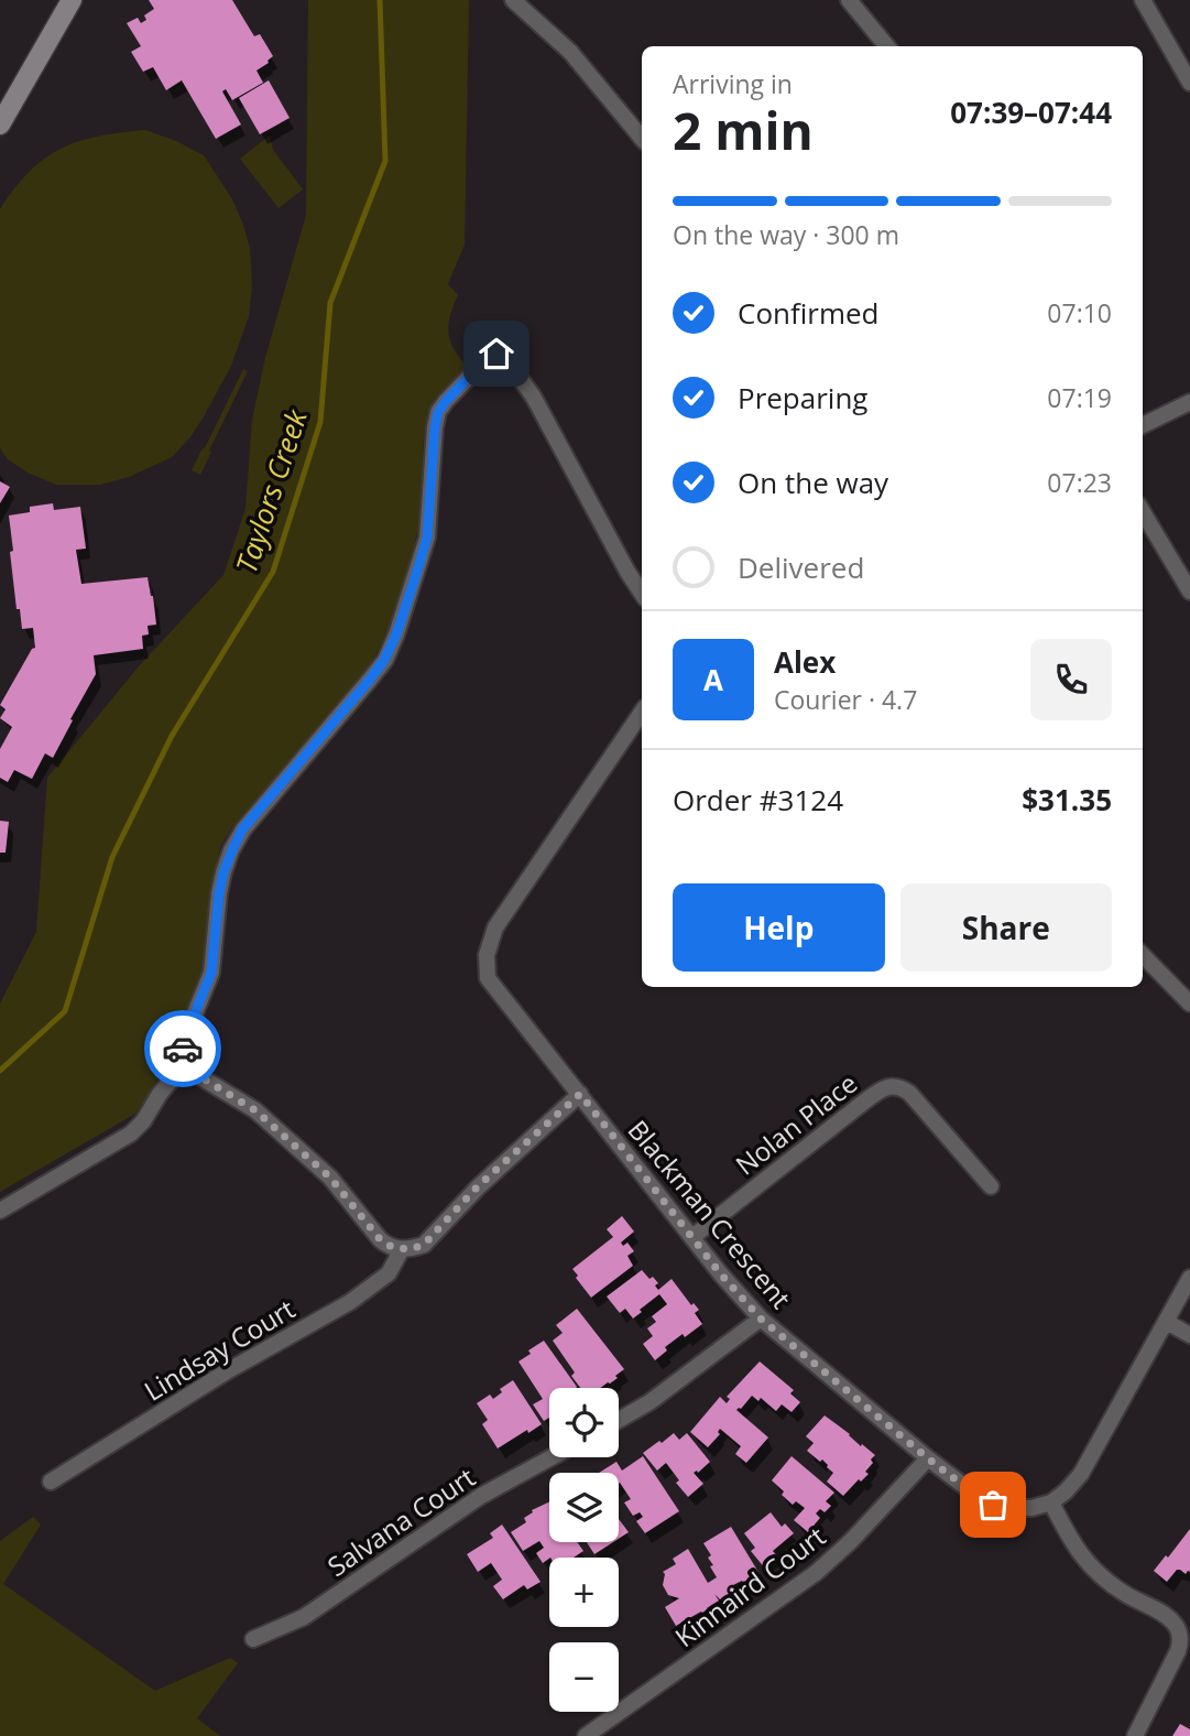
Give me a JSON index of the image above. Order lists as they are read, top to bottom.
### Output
{
  "streets": {
    "street": [
      "Nolan Place",
      "Blackman Crescent",
      "Lindsay Court",
      "Salvana Court",
      "Kinnaird Court"
    ]
  },
  "crossings": [
    ["Nolan Place", "Blackman Crescent"],
    ["Blackman Crescent", "Kinnaird Court"]
  ],
  "water": ["Taylors Creek"],
  "page": {
    "heading": ["2 min", "Arriving in", "07:39–07:44"],
    "panel": [
      "Alex",
      "Courier · 4.7",
      "Order #3124",
      "$31.35"
    ],
    "bar": "On the way · 300 m",
    "list": [
      ["Confirmed", "07:10"],
      ["Preparing", "07:19"],
      ["On the way", "07:23"],
      "Delivered"
    ],
    "round": "A",
    "buttons": ["Help", "Share"],
    "map_buttons": ["+", "−"]
  }
}
